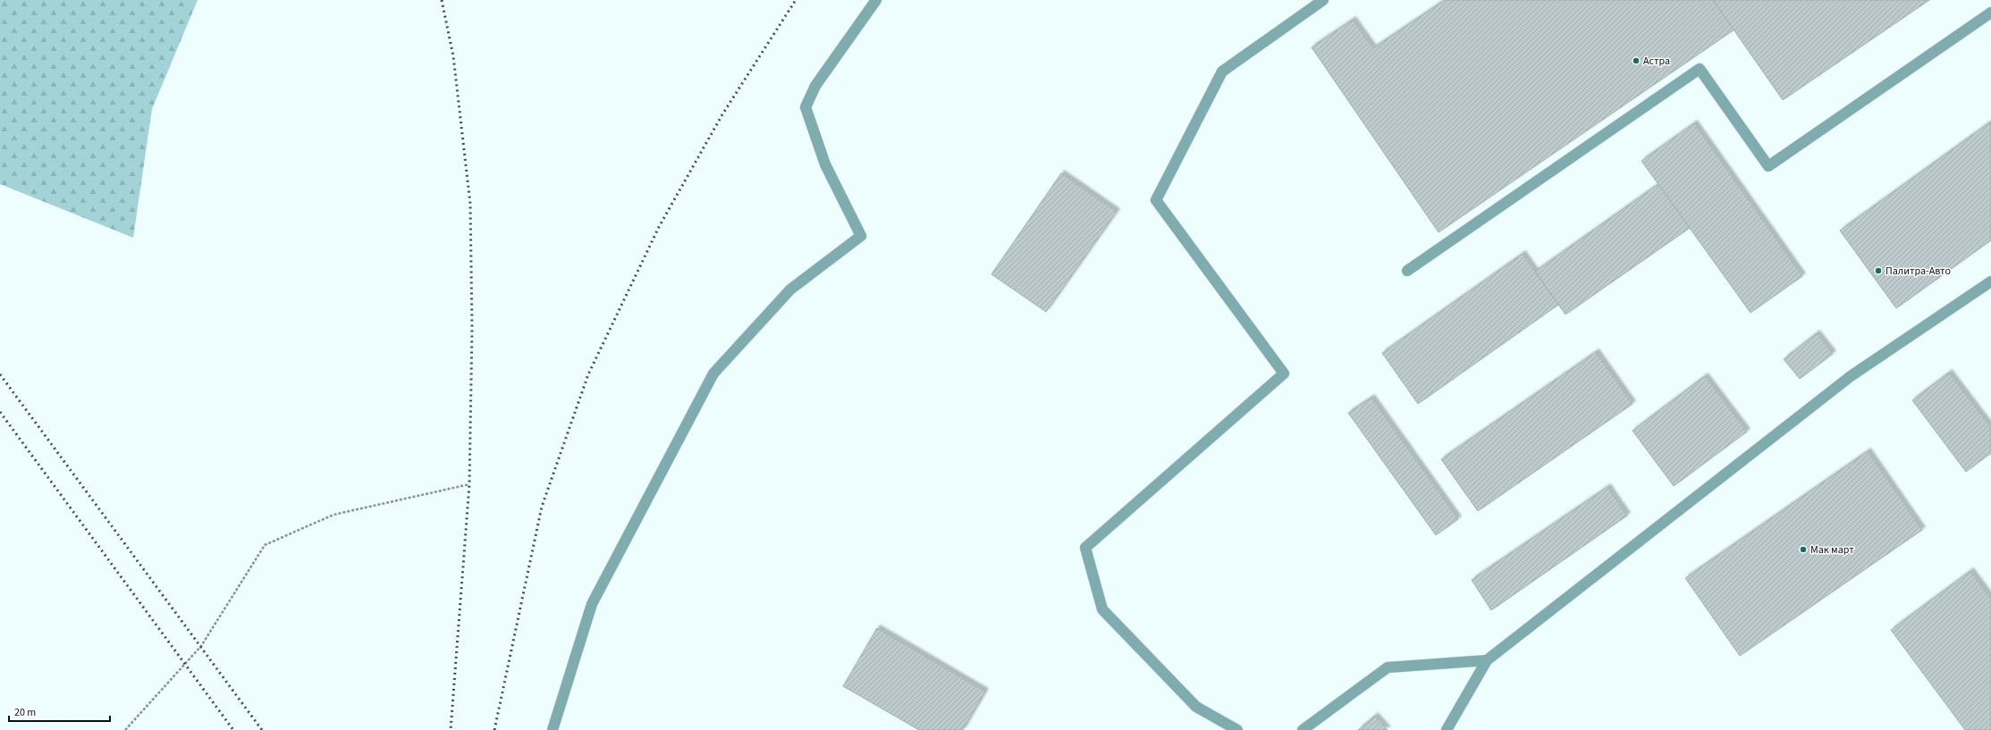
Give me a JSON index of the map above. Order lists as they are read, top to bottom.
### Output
{
  "places": ["Астра", "Палитра-Авто", "Мак март"],
  "scale_bar": "20 m"
}
